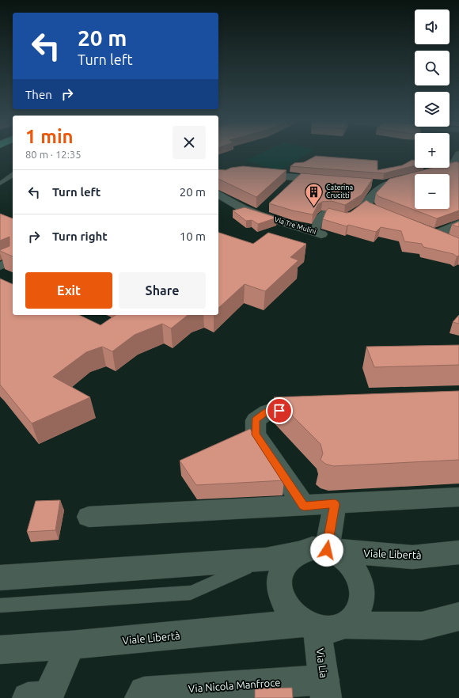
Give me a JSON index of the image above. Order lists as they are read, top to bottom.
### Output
{
  "streets": {
    "street": [
      "Via Tre Mulini",
      "Viale Libertà",
      "Via Lia",
      "Via Nicola Manfroce"
    ]
  },
  "crossings": [
    ["Viale Libertà", "Via Lia"],
    ["Via Lia", "Via Nicola Manfroce"]
  ],
  "places": {
    "building": ["Caterina Crucitti"]
  },
  "page": {
    "map_buttons": ["+", "−"],
    "turn": ["20 m", "Turn left"],
    "then": "Then",
    "heading": ["1 min", "80 m · 12:35"],
    "list": [
      {
        "name": "Turn left",
        "value": "20 m"
      },
      {
        "name": "Turn right",
        "value": "10 m"
      }
    ],
    "buttons": ["Exit", "Share"]
  }
}
